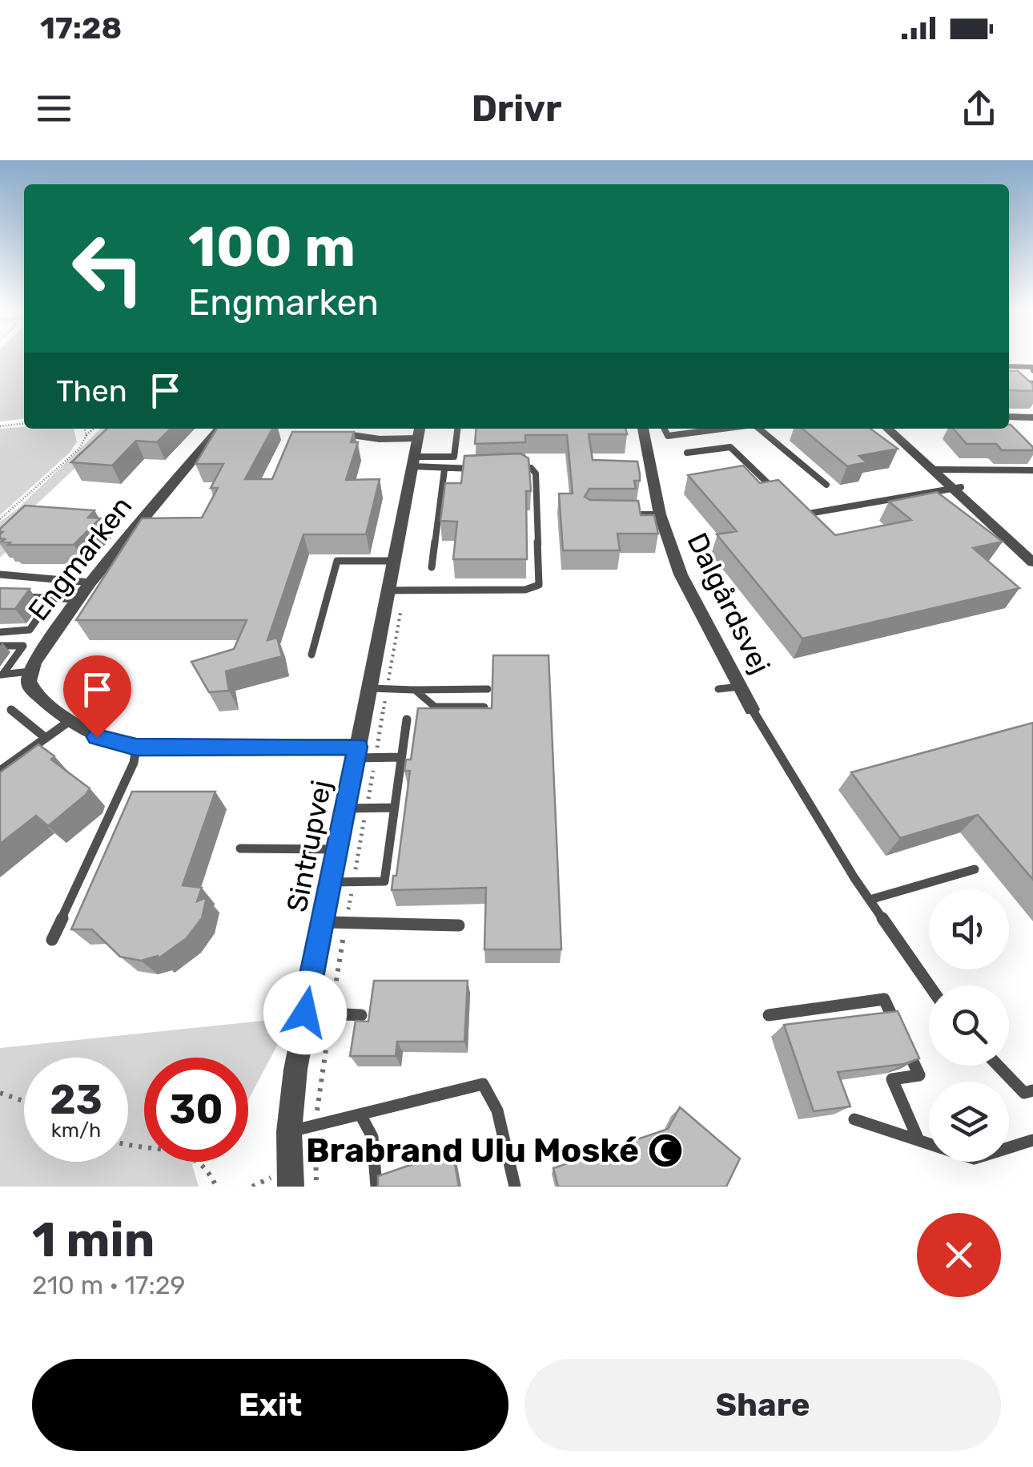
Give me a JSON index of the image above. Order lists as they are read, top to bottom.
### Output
{
  "streets": {
    "street": ["Engmarken", "Dalgårdsvej", "Sintrupvej"]
  },
  "places": {
    "mosque": ["Brabrand Ulu Moské"]
  },
  "page": {
    "status": "17:28",
    "header": "Drivr",
    "turn": ["100 m", "Engmarken"],
    "then": "Then",
    "speed": "23 km/h",
    "limit": "30",
    "heading": ["1 min", "210 m · 17:29"],
    "buttons": ["Exit", "Share"]
  }
}
